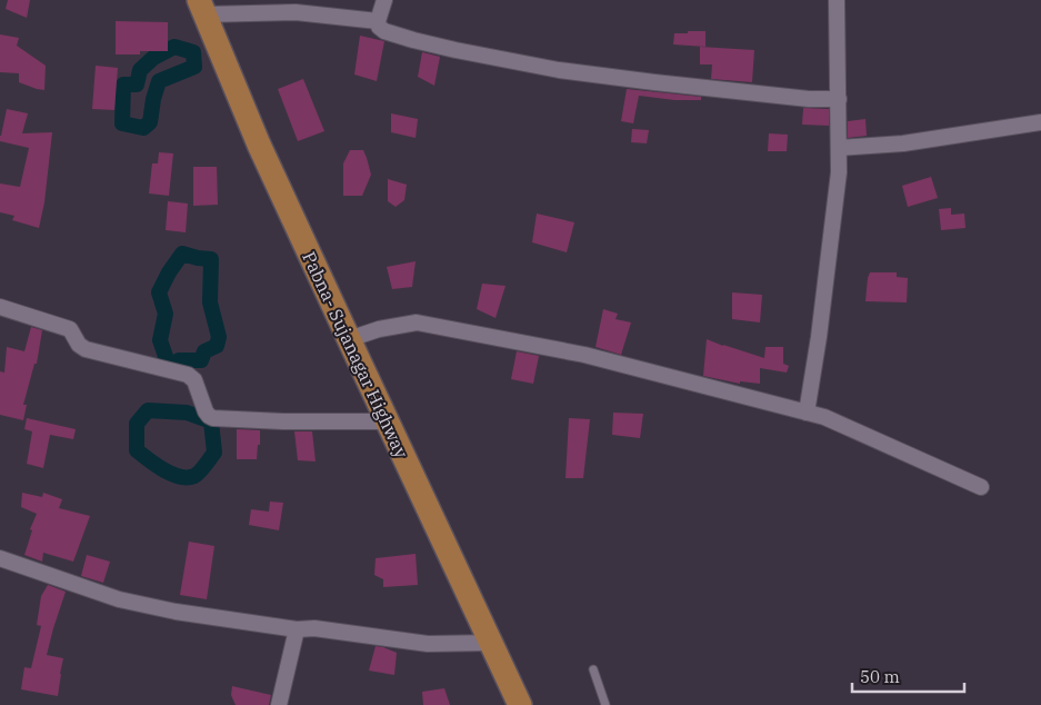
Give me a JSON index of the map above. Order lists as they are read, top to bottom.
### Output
{
  "streets": {
    "main road": ["Pabna- Sujanagar Highway"]
  },
  "scale_bar": "50 m"
}
